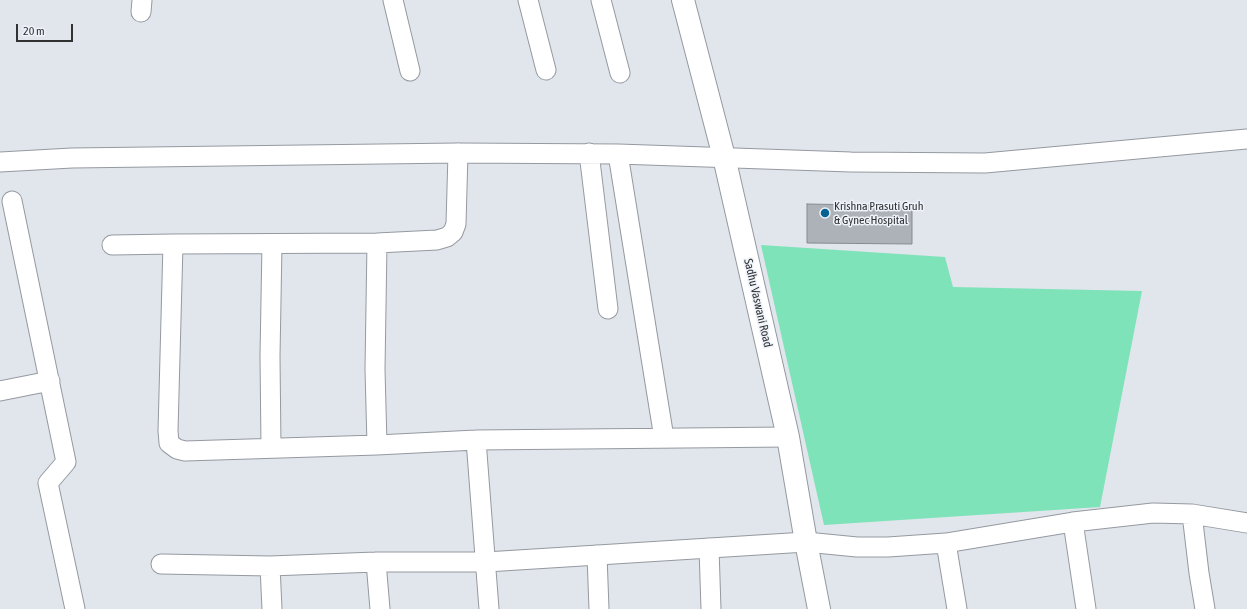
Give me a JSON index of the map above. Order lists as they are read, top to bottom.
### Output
{
  "streets": {
    "street": ["Sadhu Vaswani Road"]
  },
  "places": ["Krishna Prasuti Gruh & Gynec Hospital"],
  "scale_bar": "20 m"
}
